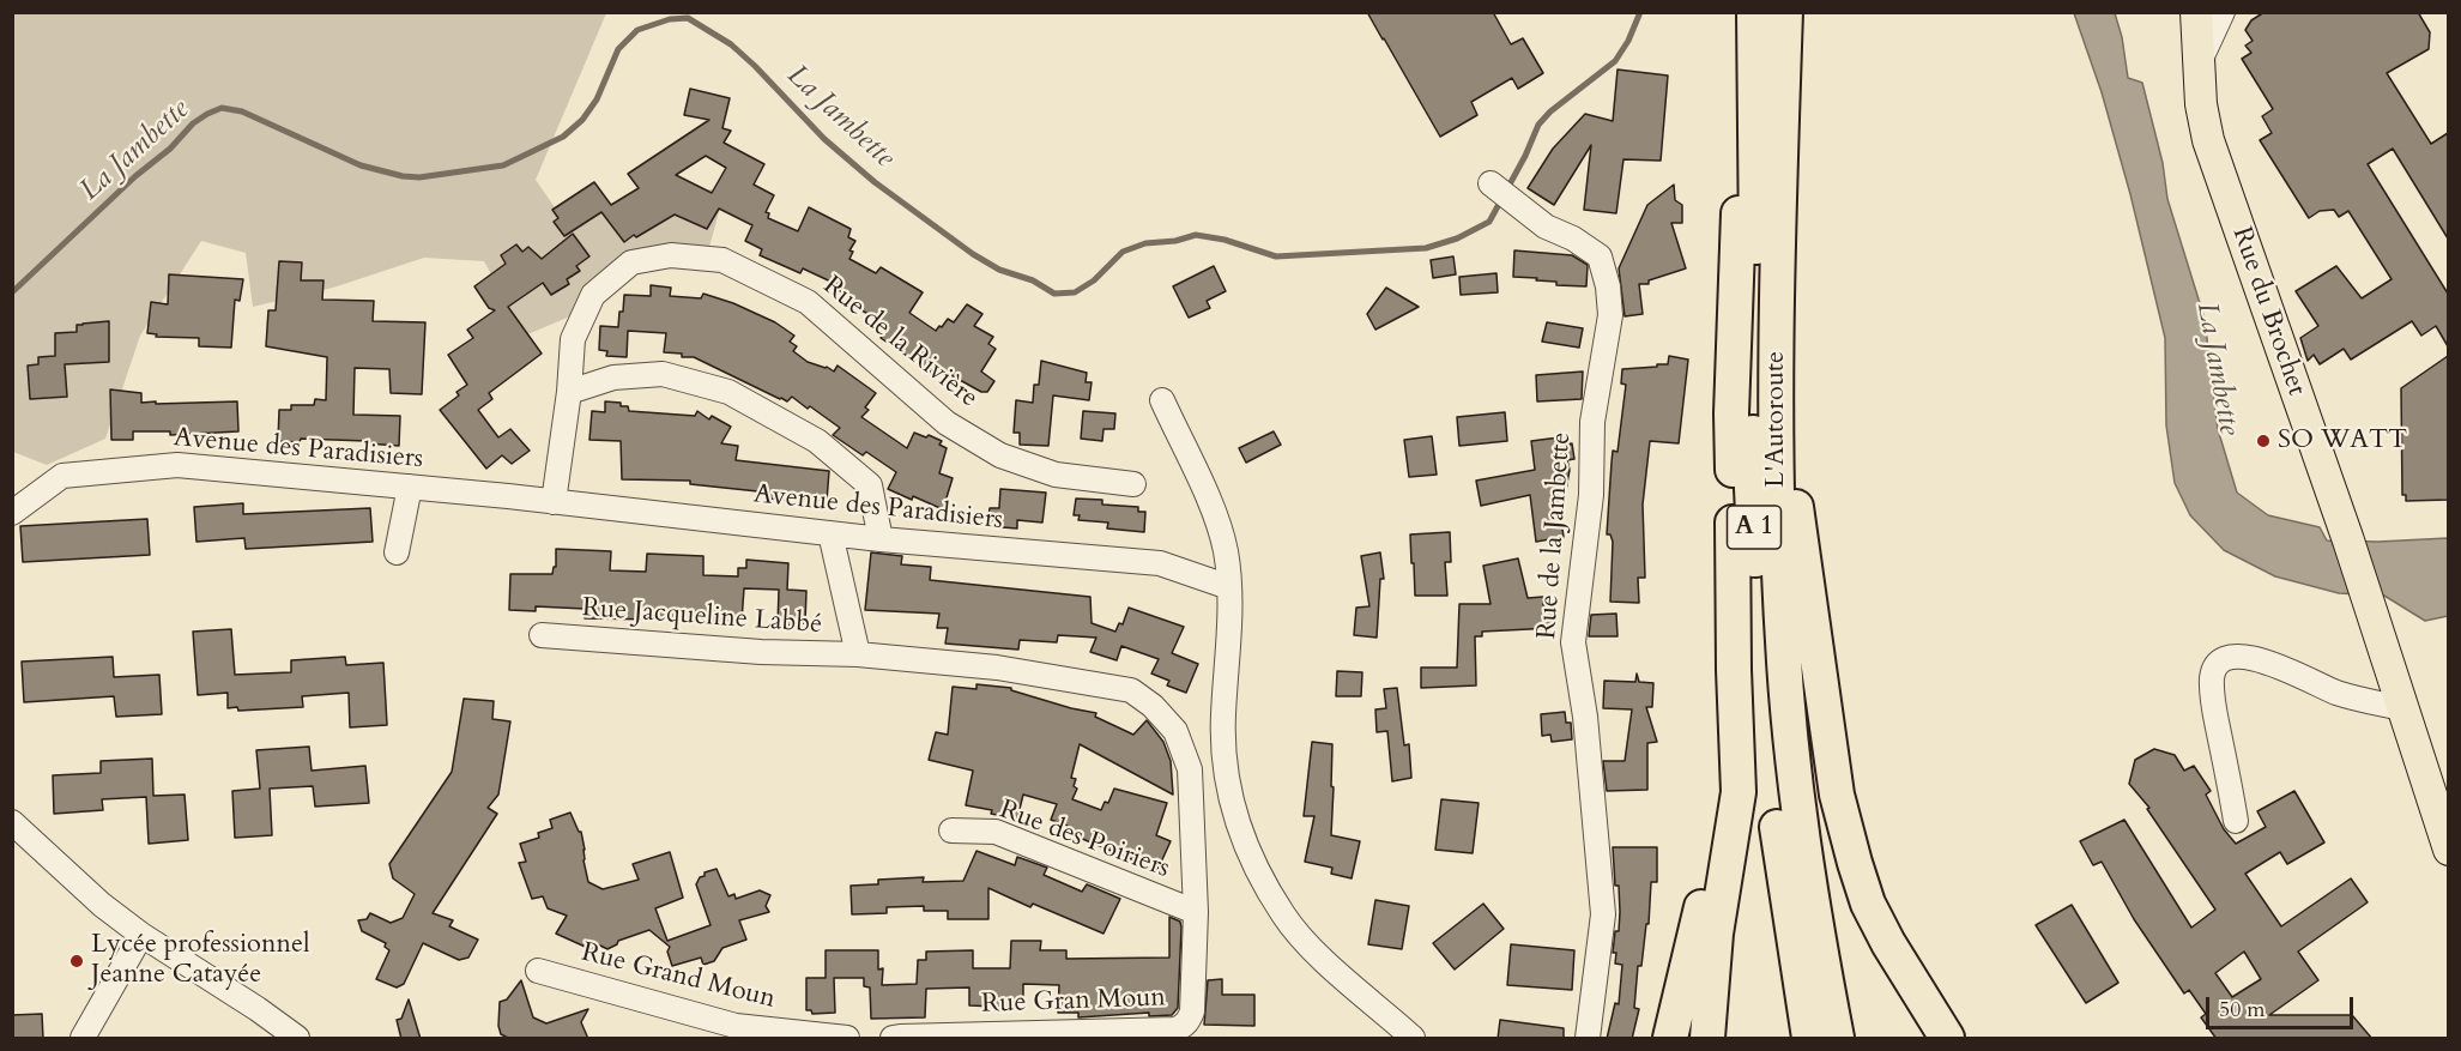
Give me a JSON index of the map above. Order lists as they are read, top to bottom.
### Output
{
  "streets": {
    "highway": ["L'Autoroute", "A 1"],
    "main road": ["Rue du Brochet"],
    "street": [
      "Rue de la Rivière",
      "Avenue des Paradisiers",
      "Rue de la Jambette",
      "Rue Jacqueline Labbé",
      "Rue des Poiriers",
      "Rue Grand Moun",
      "Rue Gran Moun"
    ]
  },
  "crossings": [
    ["Rue de la Rivière", "Avenue des Paradisiers"],
    ["Avenue des Paradisiers", "Rue Jacqueline Labbé"],
    ["Rue Jacqueline Labbé", "Rue des Poiriers"],
    ["Rue Jacqueline Labbé", "Rue Gran Moun"],
    ["Rue des Poiriers", "Rue Gran Moun"]
  ],
  "water": ["La Jambette"],
  "places": ["SO WATT", "Lycée professionnel Jeanne Catayée"],
  "scale_bar": "50 m"
}
